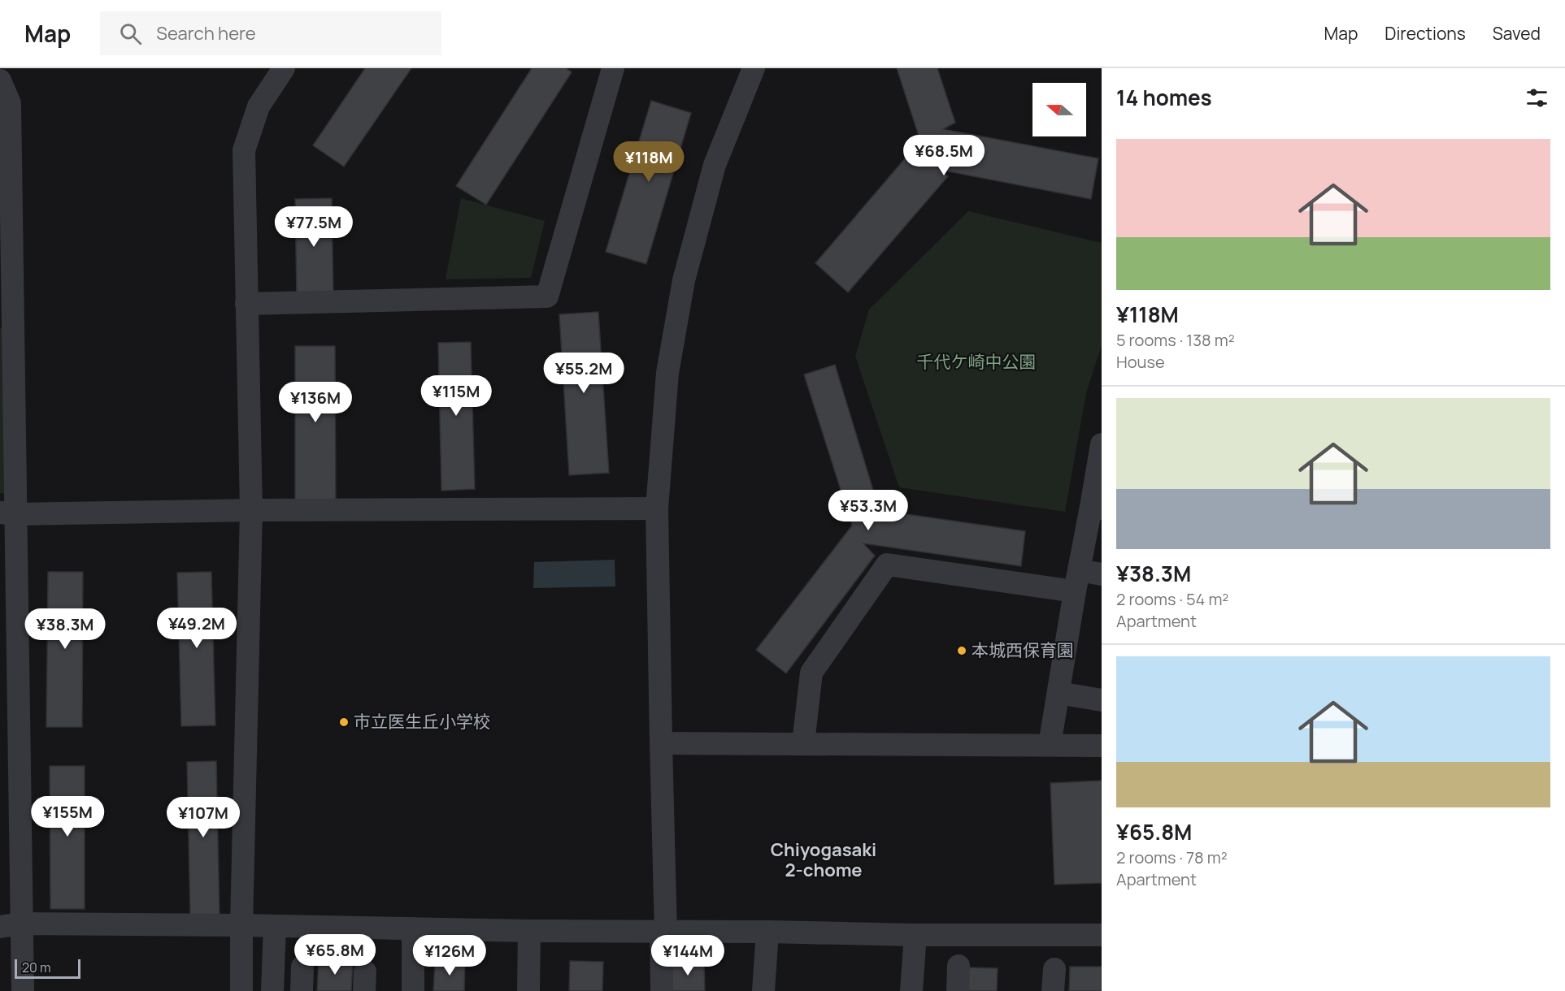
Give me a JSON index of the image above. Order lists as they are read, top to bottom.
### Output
{
  "districts": ["Chiyogasaki 2-chome"],
  "parks": ["千代ケ崎中公園"],
  "places": ["本城西保育園", "市立医生丘小学校"],
  "scale_bar": "20 m",
  "north": "left",
  "page": {
    "header": "Map",
    "search": "Search here",
    "nav": ["Map", "Directions", "Saved"],
    "heading": "14 homes",
    "list": [
      {
        "name": "¥118M",
        "note": "5 rooms · 138 m² · House"
      },
      {
        "name": "¥38.3M",
        "note": "2 rooms · 54 m² · Apartment"
      },
      {
        "name": "¥65.8M",
        "note": "2 rooms · 78 m² · Apartment"
      }
    ],
    "price": [
      "¥68.5M",
      "¥118M",
      "¥77.5M",
      "¥55.2M",
      "¥115M",
      "¥136M",
      "¥53.3M",
      "¥49.2M",
      "¥38.3M",
      "¥155M",
      "¥107M",
      "¥65.8M",
      "¥126M",
      "¥144M"
    ],
    "scale": "20 m"
  }
}
